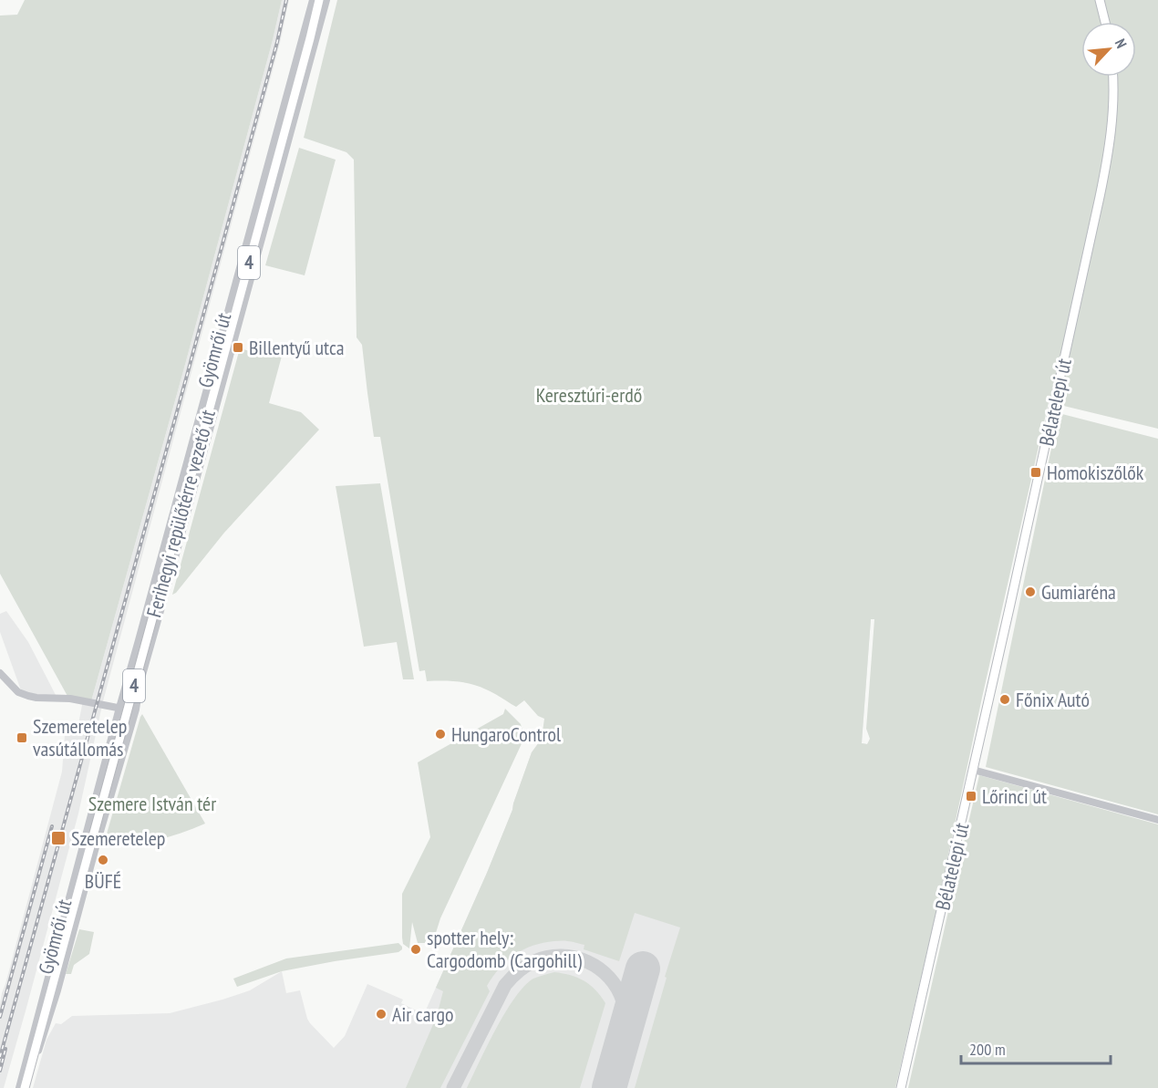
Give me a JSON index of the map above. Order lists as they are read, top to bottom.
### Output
{
  "streets": {
    "main road": ["4", "Bélatelepi út", "Ferihegyi repülőtérre vezető út"],
    "street": ["Gyömrői út"]
  },
  "crossings": [
    ["Gyömrői út", "Ferihegyi repülőtérre vezető út"]
  ],
  "parks": ["Keresztúri-erdő", "Szemere István tér"],
  "places": {
    "transit": [
      "Billentyű utca",
      "Homokiszőlők",
      "Szemeretelep vasútállomás",
      "Lőrinci út",
      "Szemeretelep"
    ],
    "other": [
      "Gumiaréna",
      "Főnix Autó",
      "HungaroControl",
      "BÜFÉ",
      "spotter hely: Cargodomb (Cargohill)",
      "Air cargo"
    ]
  },
  "scale_bar": "200 m",
  "north": "top right"
}
